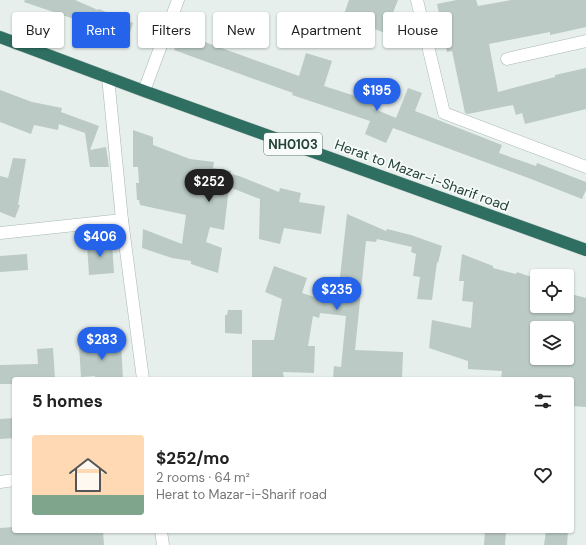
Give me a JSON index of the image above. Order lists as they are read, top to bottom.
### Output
{
  "streets": {
    "highway": ["NH0103", "Herat to Mazar-i-Sharif road"]
  },
  "page": {
    "chip": [
      "Buy",
      "Rent",
      "Filters",
      "New",
      "Apartment",
      "House"
    ],
    "price": [
      "$195",
      "$252",
      "$406",
      "$235",
      "$283"
    ],
    "heading": "5 homes",
    "list": [
      {
        "name": "$252/mo",
        "note": "2 rooms · 64 m² · Herat to Mazar-i-Sharif road"
      }
    ]
  }
}
